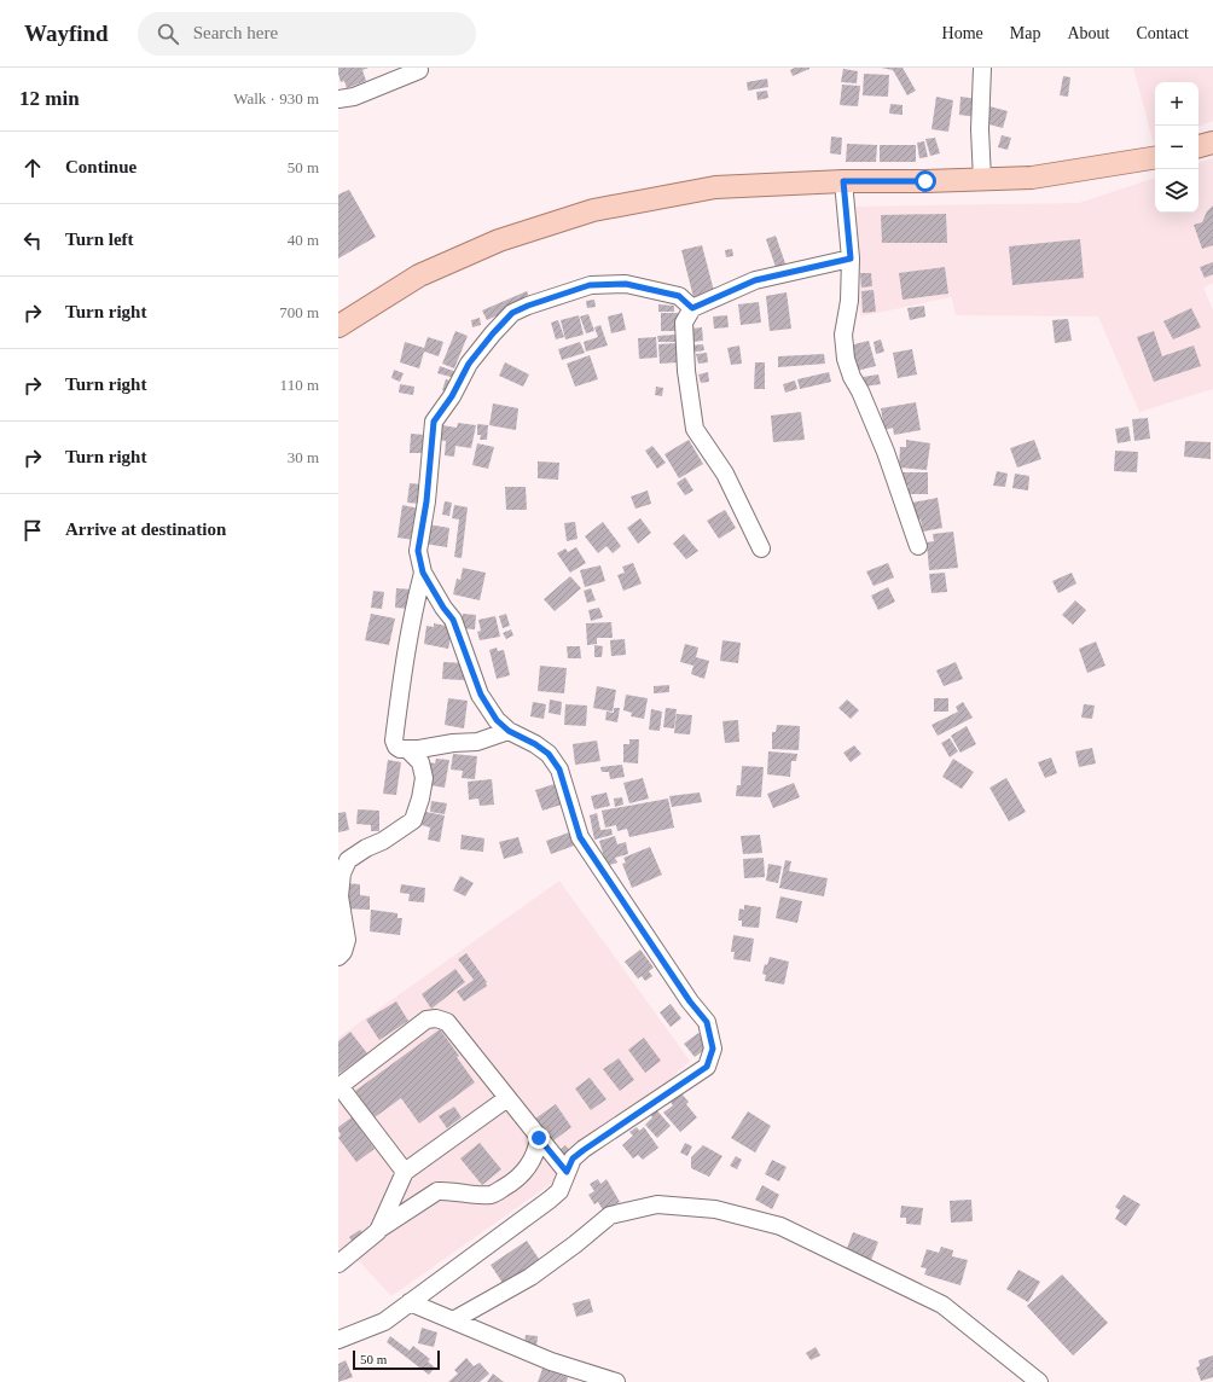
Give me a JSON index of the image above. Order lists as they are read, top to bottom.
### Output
{
  "scale_bar": "50 m",
  "page": {
    "header": "Wayfind",
    "search": "Search here",
    "nav": [
      "Home",
      "Map",
      "About",
      "Contact"
    ],
    "heading": ["12 min", "Walk · 930 m"],
    "map_buttons": ["+", "−"],
    "list": [
      ["Continue", "50 m"],
      ["Turn left", "40 m"],
      ["Turn right", "700 m"],
      ["Turn right", "110 m"],
      ["Turn right", "30 m"],
      "Arrive at destination"
    ],
    "scale": "50 m"
  }
}
